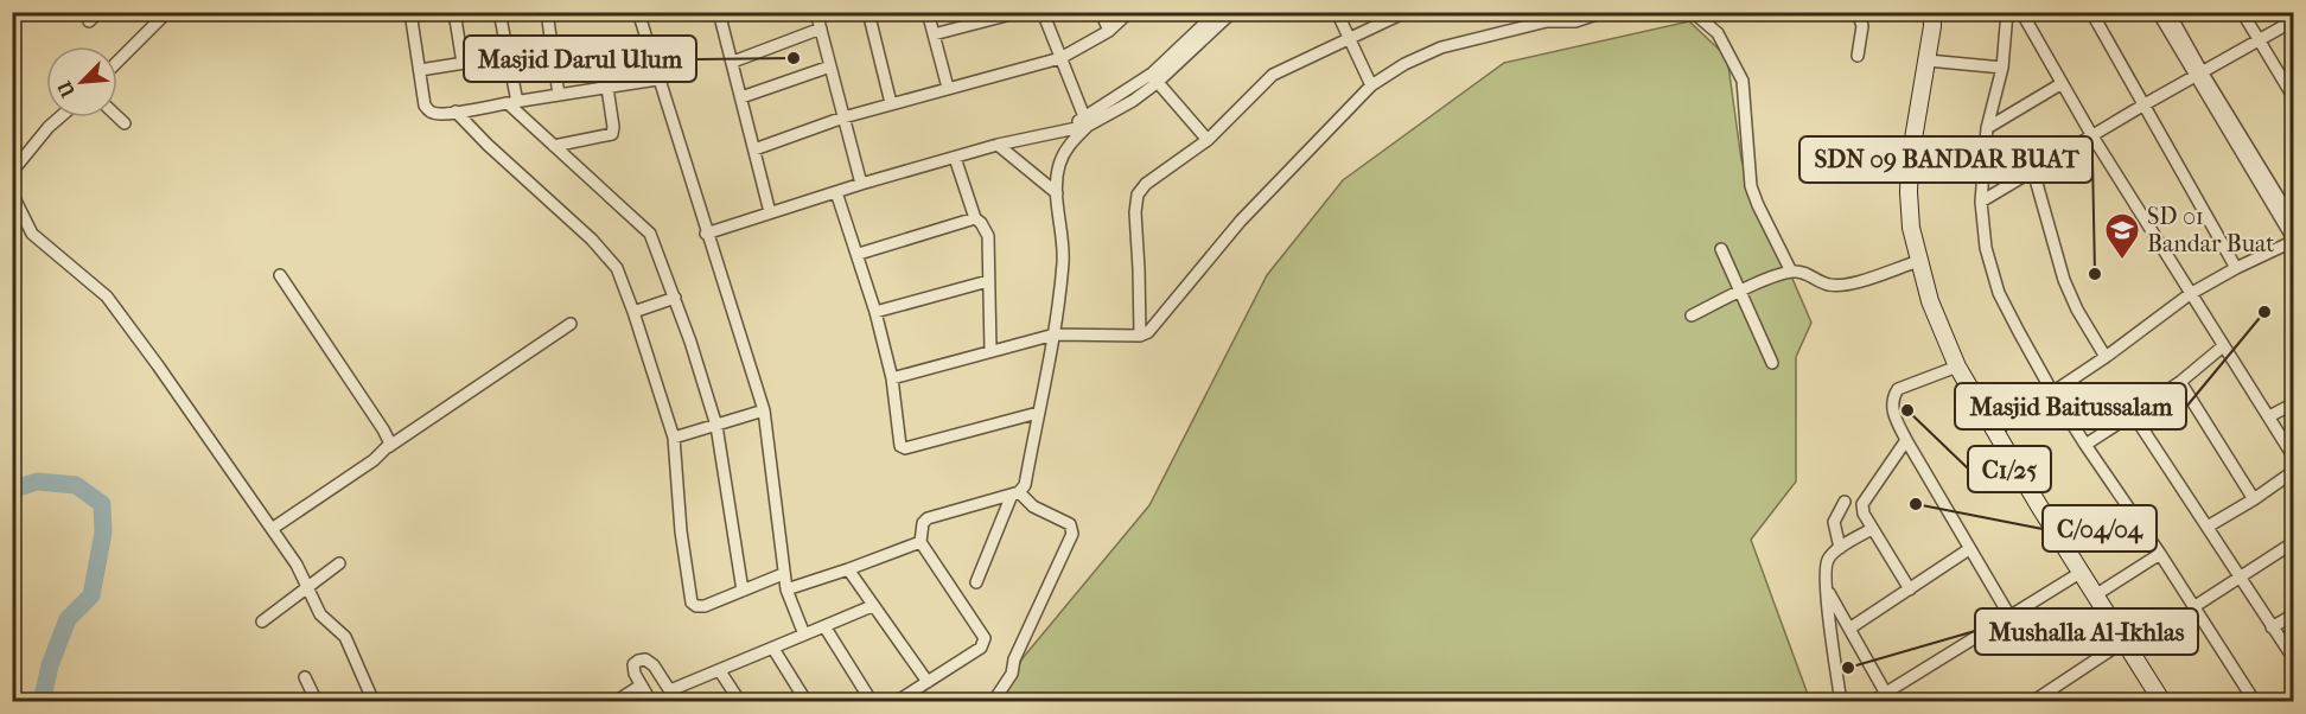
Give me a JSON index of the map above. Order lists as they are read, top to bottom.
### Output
{
  "places": {
    "other": [
      "Masjid Darul Ulum",
      "SDN 09 BANDAR BUAT",
      "Masjid Baitussalam",
      "C1/25",
      "C/04/04",
      "Mushalla Al-Ikhlas"
    ],
    "school or university": ["SD 01 Bandar Buat"]
  },
  "north": "bottom left"
}
